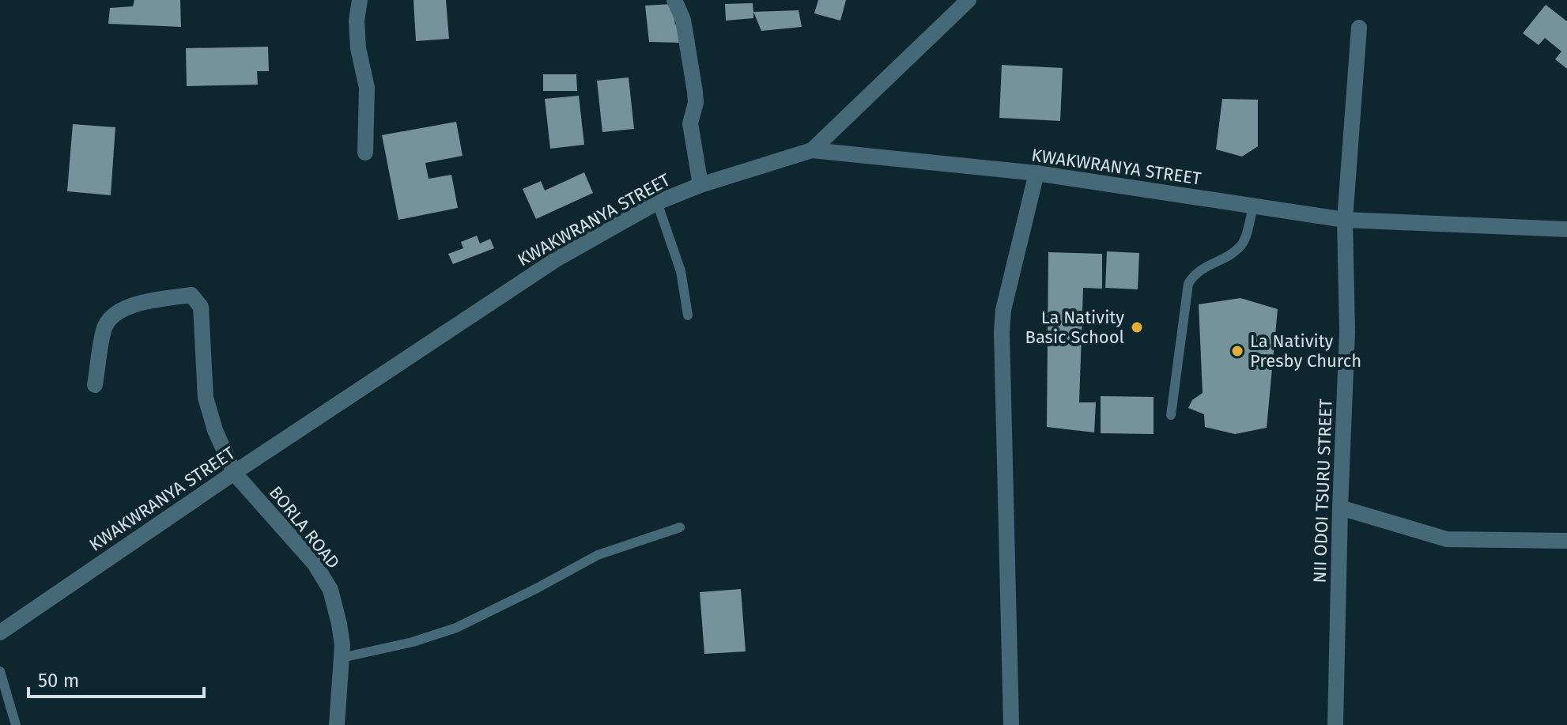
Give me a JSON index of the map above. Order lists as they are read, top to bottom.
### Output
{
  "streets": {
    "street": ["KWAKWRANYA STREET", "NII ODOI TSURU STREET", "BORLA ROAD"]
  },
  "crossings": [
    ["KWAKWRANYA STREET", "NII ODOI TSURU STREET"],
    ["KWAKWRANYA STREET", "BORLA ROAD"]
  ],
  "places": ["La Nativity Basic School", "La Nativity Presby Church"],
  "scale_bar": "50 m"
}
